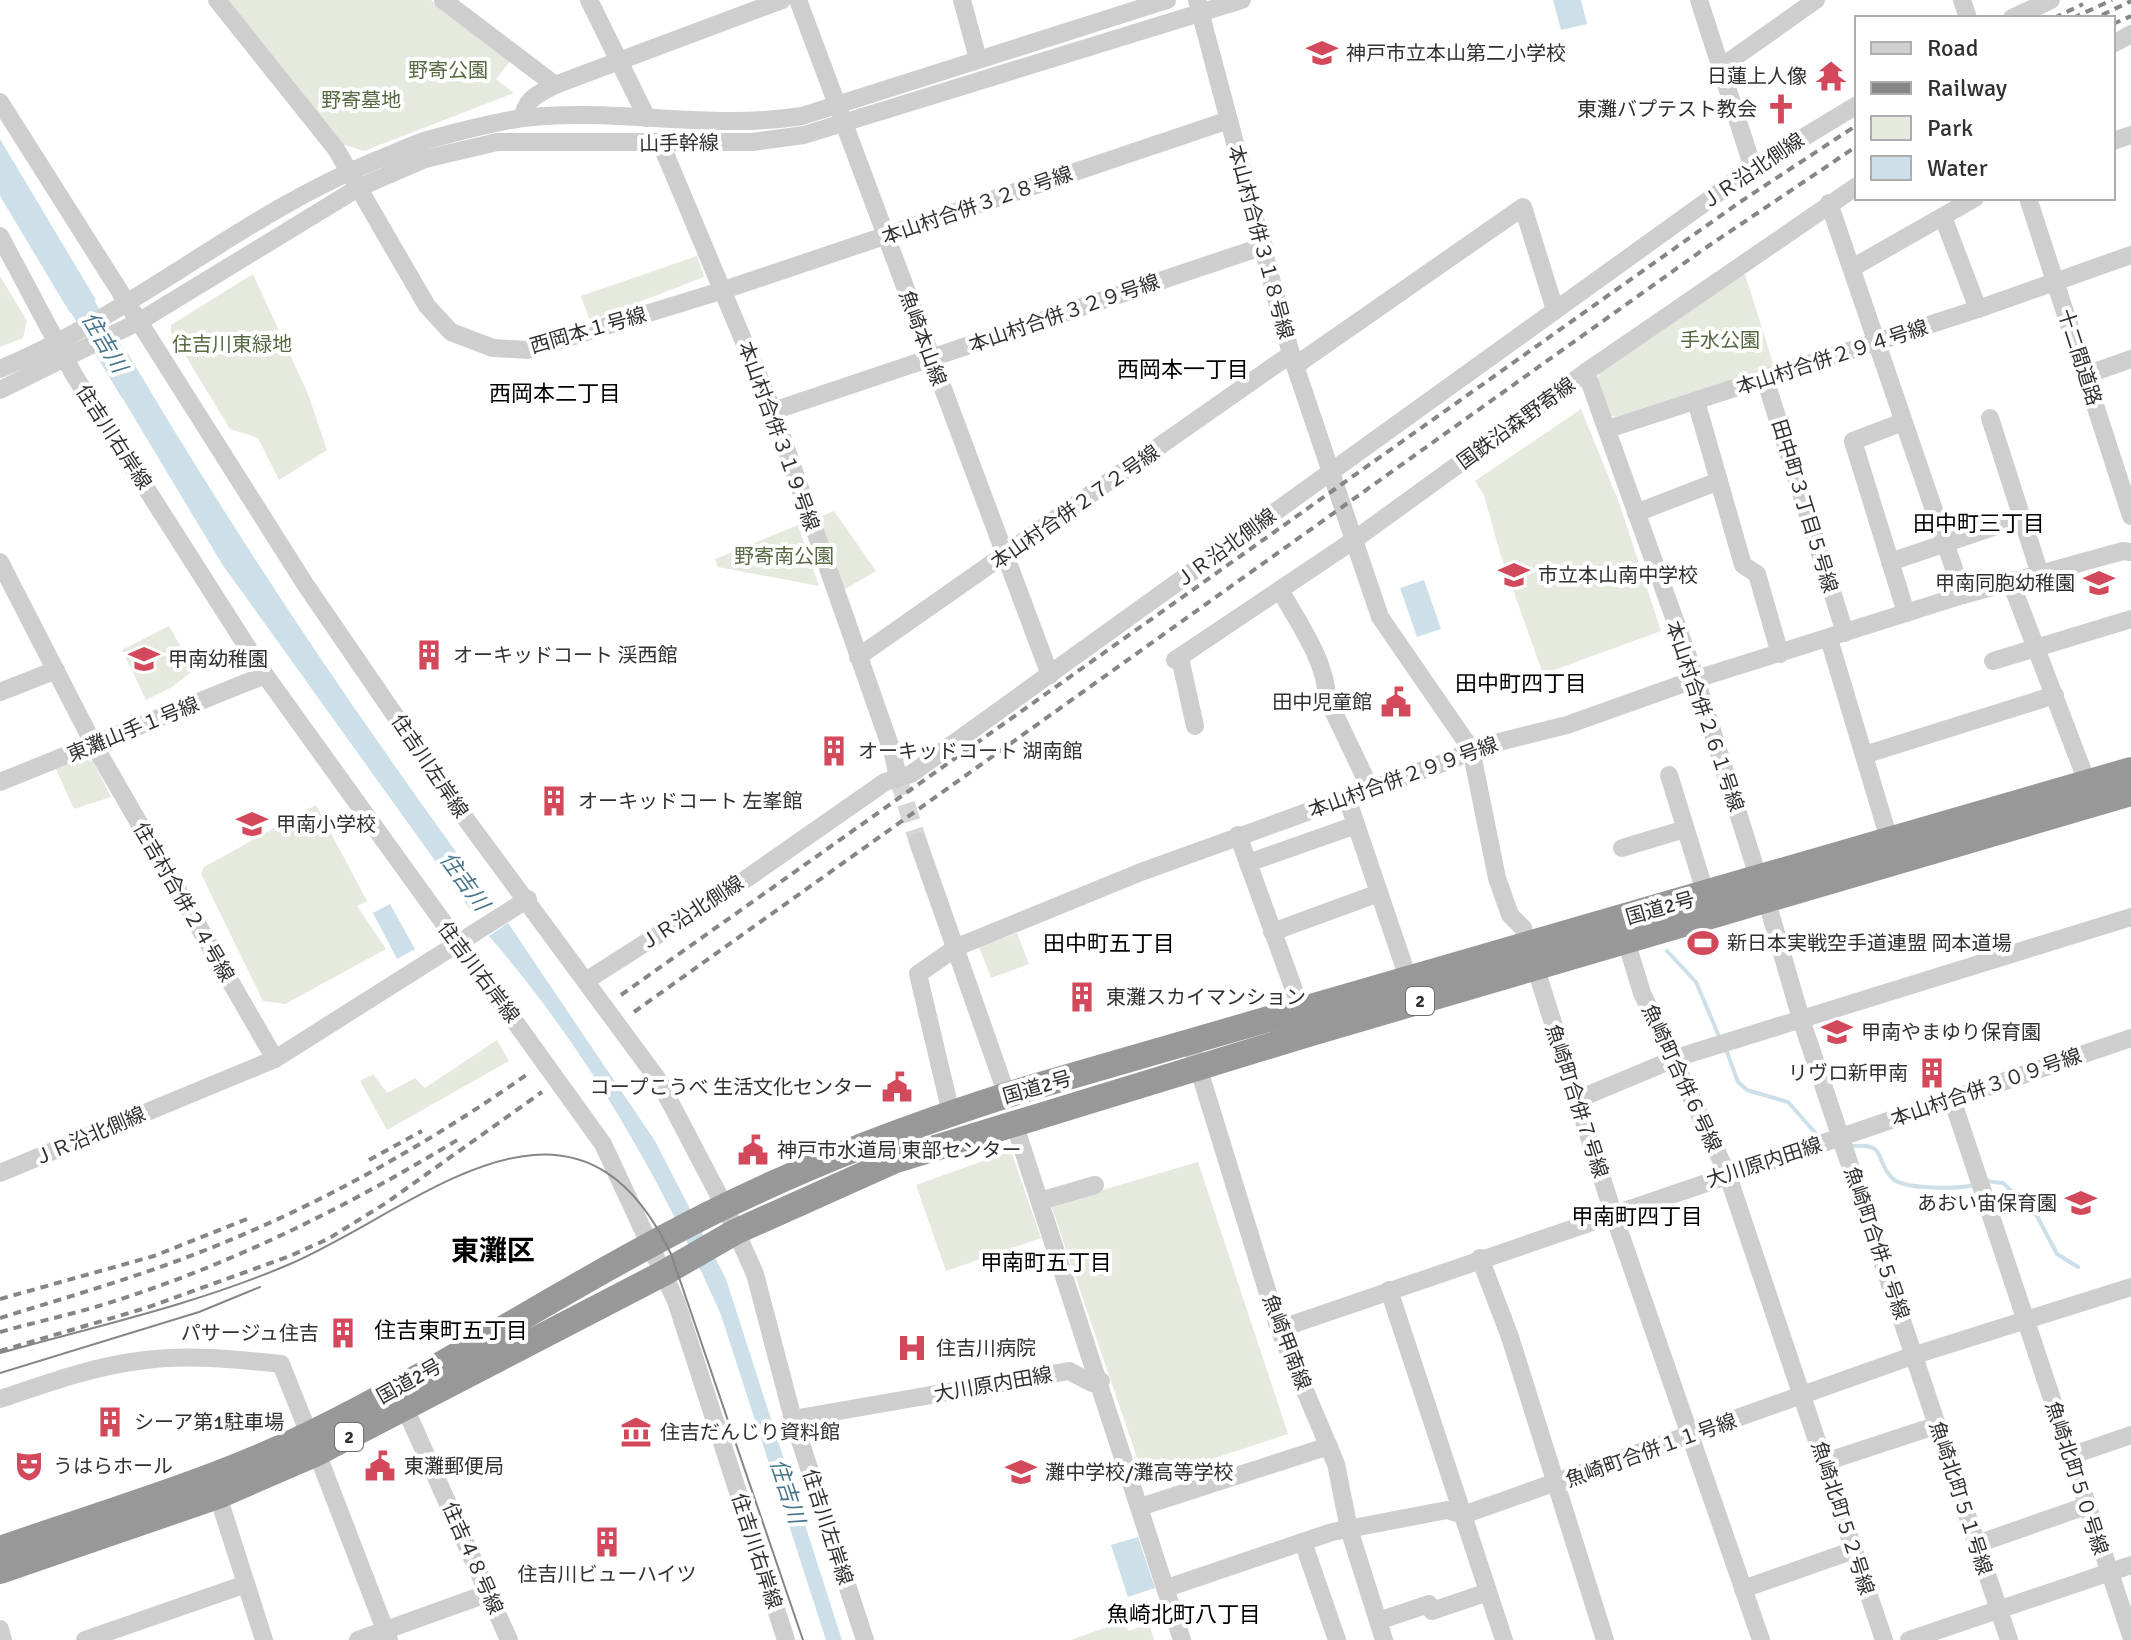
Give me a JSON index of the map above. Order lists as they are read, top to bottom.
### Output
{
  "streets": {
    "highway": ["国道2号", "2"],
    "street": [
      "山手幹線",
      "ＪＲ沿北側線",
      "本山村合併３２８号線",
      "本山村合併３１８号線",
      "本山村合併３２９号線",
      "西岡本１号線",
      "魚崎本山線",
      "本山村合併２９４号線",
      "十二間道路",
      "国鉄沿森野寄線",
      "本山村合併３１９号線",
      "住吉川右岸線",
      "田中町３丁目５号線",
      "本山村合併２７２号線",
      "本山村合併２６１号線",
      "東灘山手１号線",
      "住吉川左岸線",
      "本山村合併２９９号線",
      "住吉村合併２４号線",
      "魚崎町合併６号線",
      "本山村合併３０９号線",
      "魚崎町合併７号線",
      "大川原内田線",
      "魚崎町合併５号線",
      "魚崎甲南線",
      "魚崎町合併１１号線",
      "魚崎北町５０号線",
      "魚崎北町５１号線",
      "魚崎北町５２号線",
      "住吉４８号線"
    ]
  },
  "crossings": [
    ["山手幹線", "本山村合併３１８号線"],
    ["山手幹線", "西岡本１号線"],
    ["山手幹線", "魚崎本山線"],
    ["山手幹線", "本山村合併３１９号線"],
    ["山手幹線", "住吉川右岸線"],
    ["山手幹線", "住吉川左岸線"],
    ["ＪＲ沿北側線", "本山村合併３１８号線"],
    ["ＪＲ沿北側線", "魚崎本山線"],
    ["ＪＲ沿北側線", "本山村合併３１９号線"],
    ["ＪＲ沿北側線", "住吉川右岸線"],
    ["ＪＲ沿北側線", "本山村合併２７２号線"],
    ["ＪＲ沿北側線", "住吉川左岸線"],
    ["ＪＲ沿北側線", "住吉村合併２４号線"],
    ["本山村合併３２８号線", "本山村合併３１８号線"],
    ["本山村合併３２８号線", "西岡本１号線"],
    ["本山村合併３２８号線", "魚崎本山線"],
    ["本山村合併３２８号線", "本山村合併３１９号線"],
    ["本山村合併３１８号線", "本山村合併３２９号線"],
    ["本山村合併３１８号線", "国鉄沿森野寄線"],
    ["本山村合併３１８号線", "本山村合併２７２号線"],
    ["本山村合併３１８号線", "本山村合併２９９号線"],
    ["本山村合併３１８号線", "魚崎町合併７号線"],
    ["本山村合併３２９号線", "魚崎本山線"],
    ["本山村合併３２９号線", "本山村合併３１９号線"],
    ["西岡本１号線", "本山村合併３１９号線"],
    ["魚崎本山線", "本山村合併２７２号線"],
    ["本山村合併２９４号線", "十二間道路"],
    ["本山村合併２９４号線", "田中町３丁目５号線"],
    ["本山村合併２９４号線", "本山村合併２６１号線"],
    ["国鉄沿森野寄線", "本山村合併２６１号線"],
    ["本山村合併３１９号線", "本山村合併２７２号線"],
    ["住吉川右岸線", "東灘山手１号線"],
    ["住吉川右岸線", "国道2号"],
    ["田中町３丁目５号線", "本山村合併２９９号線"],
    ["田中町３丁目５号線", "国道2号"],
    ["本山村合併２６１号線", "本山村合併２９９号線"],
    ["本山村合併２６１号線", "国道2号"],
    ["本山村合併２６１号線", "魚崎町合併５号線"],
    ["東灘山手１号線", "住吉村合併２４号線"],
    ["住吉川左岸線", "国道2号"],
    ["住吉川左岸線", "大川原内田線"],
    ["本山村合併２９９号線", "国道2号"],
    ["本山村合併２９９号線", "魚崎町合併７号線"],
    ["国道2号", "魚崎町合併６号線"],
    ["国道2号", "魚崎町合併７号線"],
    ["国道2号", "魚崎町合併５号線"],
    ["国道2号", "魚崎甲南線"],
    ["国道2号", "住吉４８号線"],
    ["魚崎町合併６号線", "大川原内田線"],
    ["魚崎町合併６号線", "魚崎町合併１１号線"],
    ["魚崎町合併６号線", "魚崎北町５２号線"],
    ["本山村合併３０９号線", "大川原内田線"],
    ["本山村合併３０９号線", "魚崎町合併５号線"],
    ["本山村合併３０９号線", "魚崎北町５０号線"],
    ["魚崎町合併７号線", "大川原内田線"],
    ["魚崎町合併７号線", "魚崎町合併１１号線"],
    ["大川原内田線", "魚崎町合併５号線"],
    ["大川原内田線", "魚崎甲南線"],
    ["魚崎町合併５号線", "魚崎町合併１１号線"],
    ["魚崎町合併５号線", "魚崎北町５１号線"],
    ["魚崎甲南線", "魚崎町合併１１号線"],
    ["魚崎町合併１１号線", "魚崎北町５０号線"],
    ["魚崎町合併１１号線", "魚崎北町５１号線"],
    ["魚崎町合併１１号線", "魚崎北町５２号線"]
  ],
  "districts": [
    "西岡本一丁目",
    "西岡本二丁目",
    "田中町三丁目",
    "田中町四丁目",
    "田中町五丁目",
    "甲南町四丁目",
    "東灘区",
    "甲南町五丁目",
    "住吉東町五丁目",
    "魚崎北町八丁目"
  ],
  "water": ["住吉川"],
  "parks": [
    "野寄公園",
    "野寄墓地",
    "手水公園",
    "住吉川東緑地",
    "野寄南公園"
  ],
  "places": {
    "school or university": [
      "神戸市立本山第二小学校",
      "市立本山南中学校",
      "甲南同胞幼稚園",
      "甲南幼稚園",
      "甲南小学校",
      "甲南やまゆり保育園",
      "あおい宙保育園",
      "灘中学校/灘高等学校"
    ],
    "temple": ["日蓮上人像"],
    "church": ["東灘バプテスト教会"],
    "building": [
      "オーキッドコート 渓西館",
      "オーキッドコート 湖南館",
      "オーキッドコート 左峯館",
      "東灘スカイマンション",
      "リヴロ新甲南",
      "パサージュ住吉",
      "シーア第1駐車場",
      "住吉川ビューハイツ"
    ],
    "public building": [
      "田中児童館",
      "コープこうべ 生活文化センター",
      "神戸市水道局 東部センター",
      "東灘郵便局"
    ],
    "sports": ["新日本実戦空手道連盟 岡本道場"],
    "hospital": ["住吉川病院"],
    "museum": ["住吉だんじり資料館"],
    "theatre": ["うはらホール"]
  },
  "legend": [
    "Road",
    "Railway",
    "Park",
    "Water"
  ]
}
